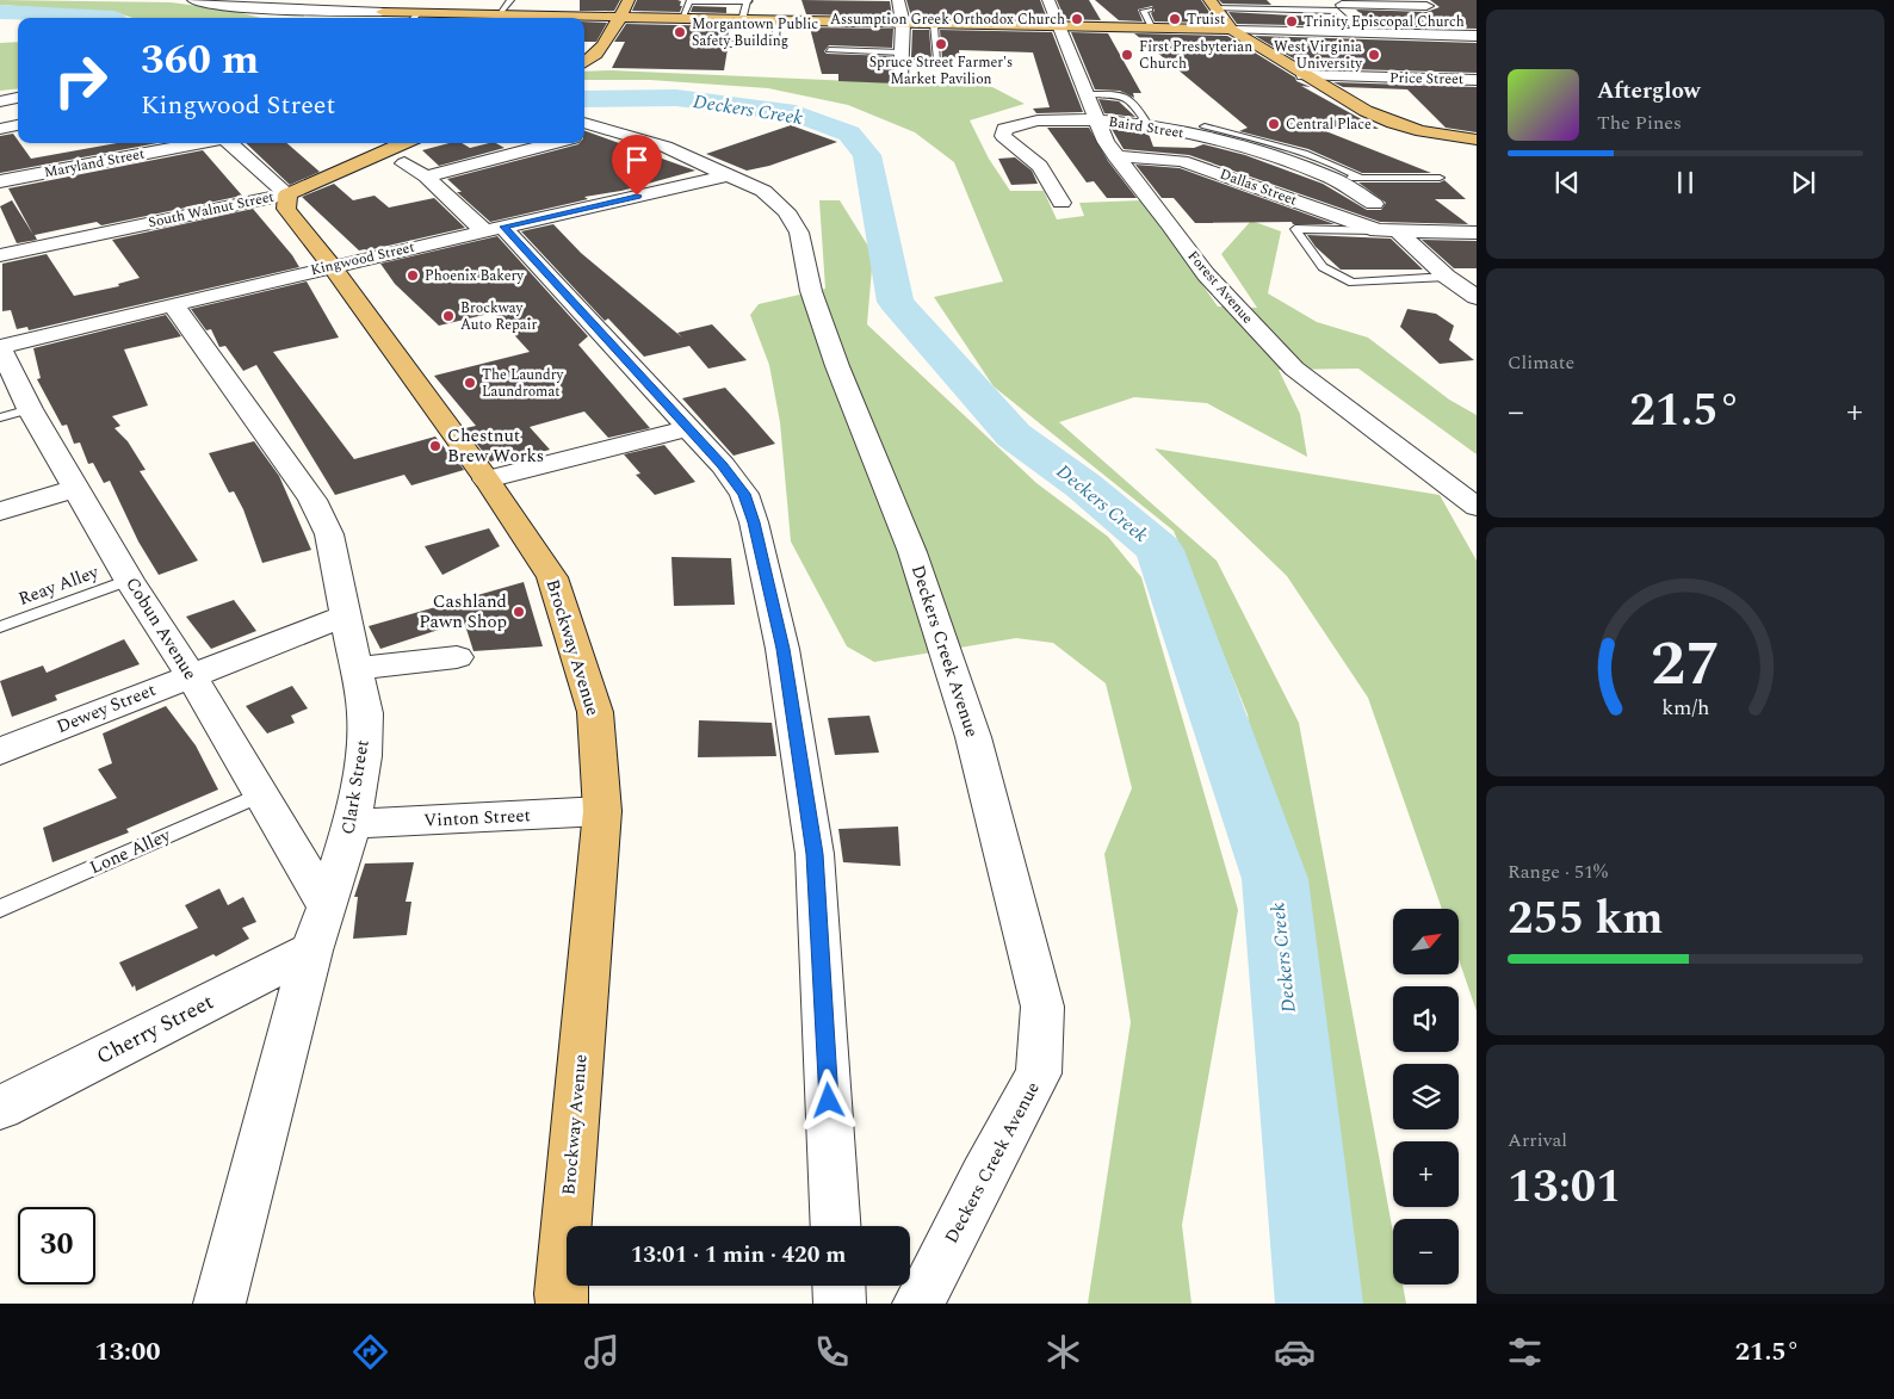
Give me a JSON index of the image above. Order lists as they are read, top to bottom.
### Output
{
  "streets": {
    "main road": ["South Walnut Street", "Brockway Avenue"],
    "street": [
      "Price Street",
      "Baird Street",
      "Maryland Street",
      "Dallas Street",
      "Kingwood Street",
      "Forest Avenue",
      "Cobun Avenue",
      "Deckers Creek Avenue",
      "Dewey Street",
      "Clark Street",
      "Vinton Street",
      "Cherry Street"
    ],
    "lane": ["Reay Alley", "Lone Alley"]
  },
  "crossings": [
    ["Baird Street", "Forest Avenue"],
    ["Dallas Street", "Forest Avenue"],
    ["South Walnut Street", "Brockway Avenue"],
    ["Kingwood Street", "Cobun Avenue"],
    ["Kingwood Street", "Brockway Avenue"],
    ["Kingwood Street", "Deckers Creek Avenue"],
    ["Kingwood Street", "Clark Street"],
    ["Reay Alley", "Cobun Avenue"],
    ["Cobun Avenue", "Dewey Street"],
    ["Cobun Avenue", "Clark Street"],
    ["Cobun Avenue", "Lone Alley"],
    ["Brockway Avenue", "Vinton Street"],
    ["Dewey Street", "Clark Street"],
    ["Clark Street", "Vinton Street"],
    ["Clark Street", "Cherry Street"]
  ],
  "water": ["Deckers Creek"],
  "places": [
    "Assumption Greek Orthodox Church",
    "Truist",
    "Trinity Episcopal Church",
    "Morgantown Public Safety Building",
    "Spruce Street Farmer's Market Pavilion",
    "First Presbyterian Church",
    "West Virginia University",
    "Central Place",
    "Phoenix Bakery",
    "Brockway Auto Repair",
    "The Laundry Laundromat",
    "Chestnut Brew Works",
    "Cashland Pawn Shop"
  ],
  "north": "top right",
  "page": {
    "turn": ["360 m", "Kingwood Street"],
    "song": ["Afterglow", "The Pines"],
    "tile": [
      "Climate",
      ["Range · 51%", "255 km"],
      ["Arrival", "13:01"]
    ],
    "heat": ["−", "21.5°", "+"],
    "map_buttons": ["+", "−"],
    "limit": "30",
    "trip": "13:01 · 1 min · 420 m",
    "tabs": ["13:00", "21.5°"],
    "gauge": ["27", "km/h"]
  }
}
